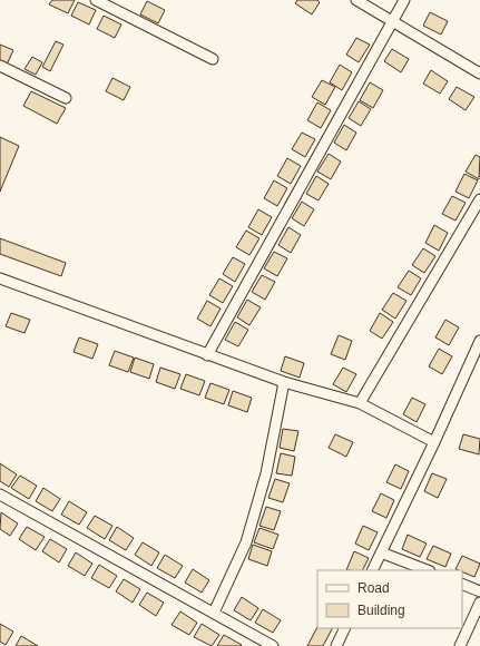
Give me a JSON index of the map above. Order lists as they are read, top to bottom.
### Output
{
  "legend": ["Road", "Building"]
}
